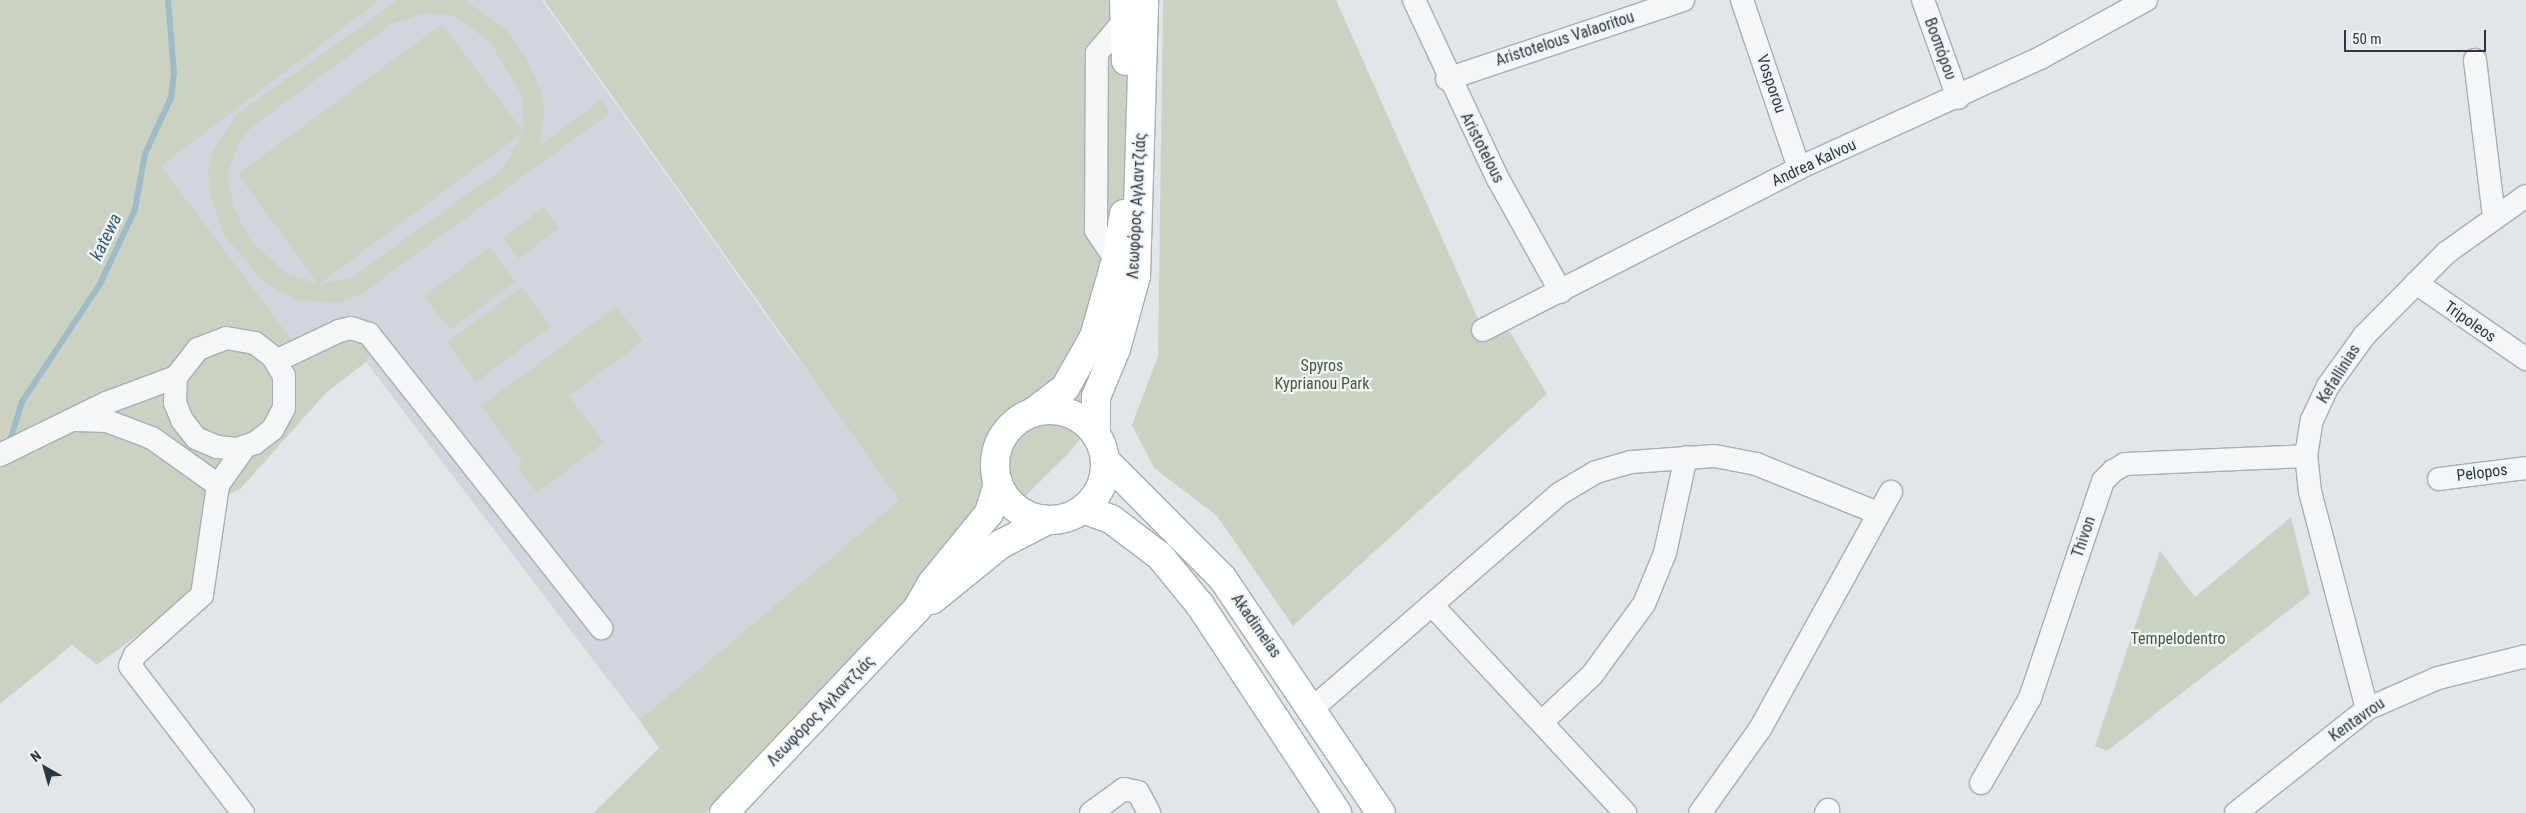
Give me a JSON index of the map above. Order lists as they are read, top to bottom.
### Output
{
  "streets": {
    "main road": ["Λεωφόρος Αγλαντζιάς", "Akadimeias"],
    "street": [
      "Aristotelous Valaoritou",
      "Βοσπόρου",
      "Vosporou",
      "Aristotelous",
      "Andrea Kalvou",
      "Tripoleos",
      "Kefallinias",
      "Pelopos",
      "Thivon",
      "Kentavrou"
    ]
  },
  "crossings": [
    ["Aristotelous Valaoritou", "Aristotelous"],
    ["Βοσπόρου", "Andrea Kalvou"],
    ["Vosporou", "Andrea Kalvou"],
    ["Aristotelous", "Andrea Kalvou"],
    ["Λεωφόρος Αγλαντζιάς", "Akadimeias"],
    ["Tripoleos", "Kefallinias"],
    ["Kefallinias", "Thivon"],
    ["Kefallinias", "Kentavrou"]
  ],
  "water": ["katewa"],
  "parks": ["Spyros Kyprianou Park", "Tempelodentro"],
  "scale_bar": "50 m",
  "north": "top left"
}
